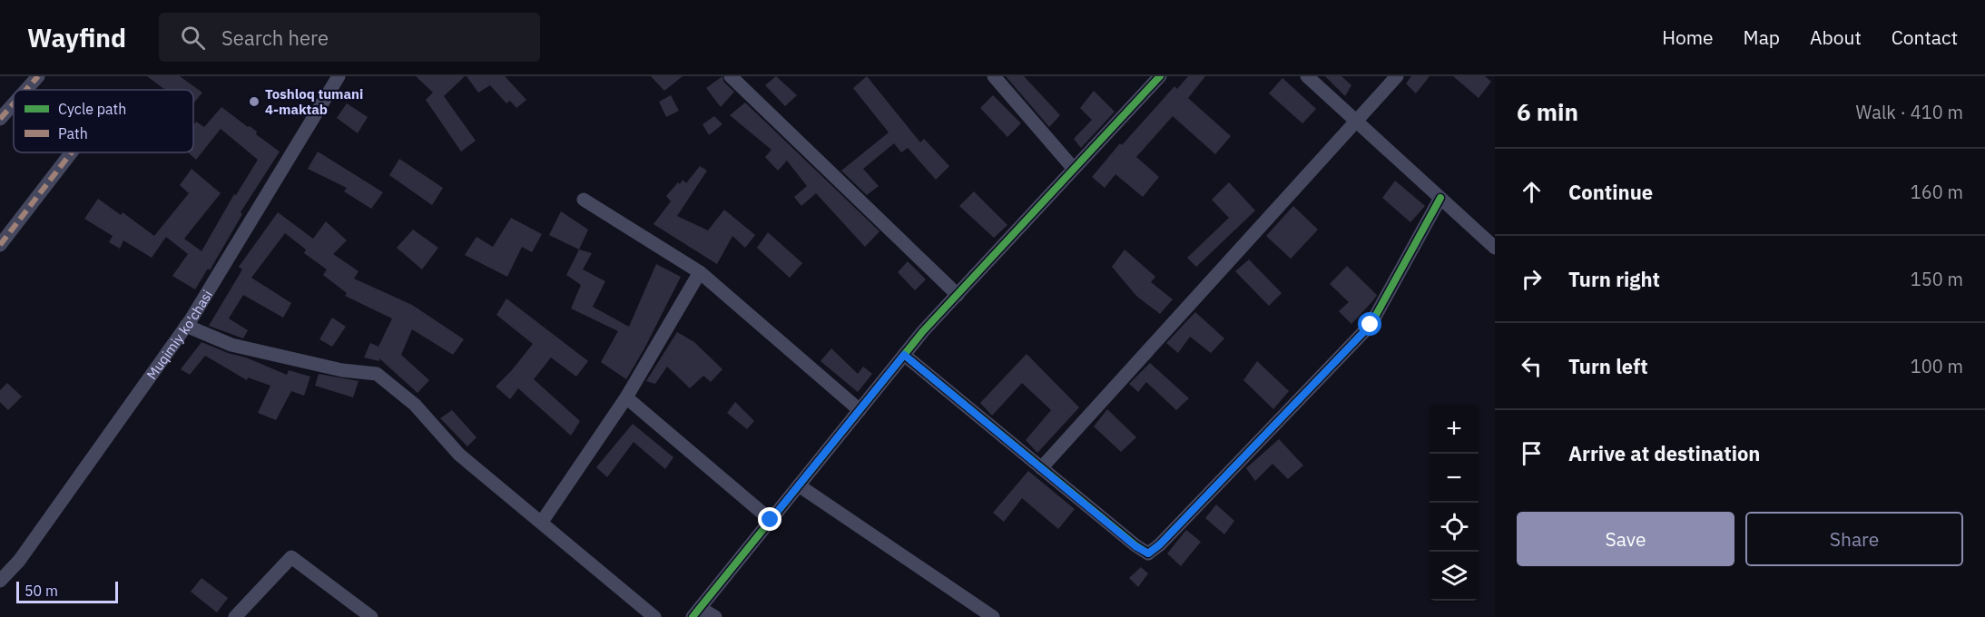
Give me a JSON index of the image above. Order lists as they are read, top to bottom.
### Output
{
  "streets": {
    "street": ["Muqimiy ko'chasi"]
  },
  "places": ["Toshloq tumani 4-maktab"],
  "legend": ["Cycle path", "Path"],
  "scale_bar": "50 m",
  "page": {
    "header": "Wayfind",
    "search": "Search here",
    "nav": [
      "Home",
      "Map",
      "About",
      "Contact"
    ],
    "heading": ["6 min", "Walk · 410 m"],
    "list": [
      ["Continue", "160 m"],
      ["Turn right", "150 m"],
      ["Turn left", "100 m"],
      "Arrive at destination"
    ],
    "map_buttons": ["+", "−"],
    "buttons": ["Save", "Share"],
    "scale": "50 m"
  }
}
